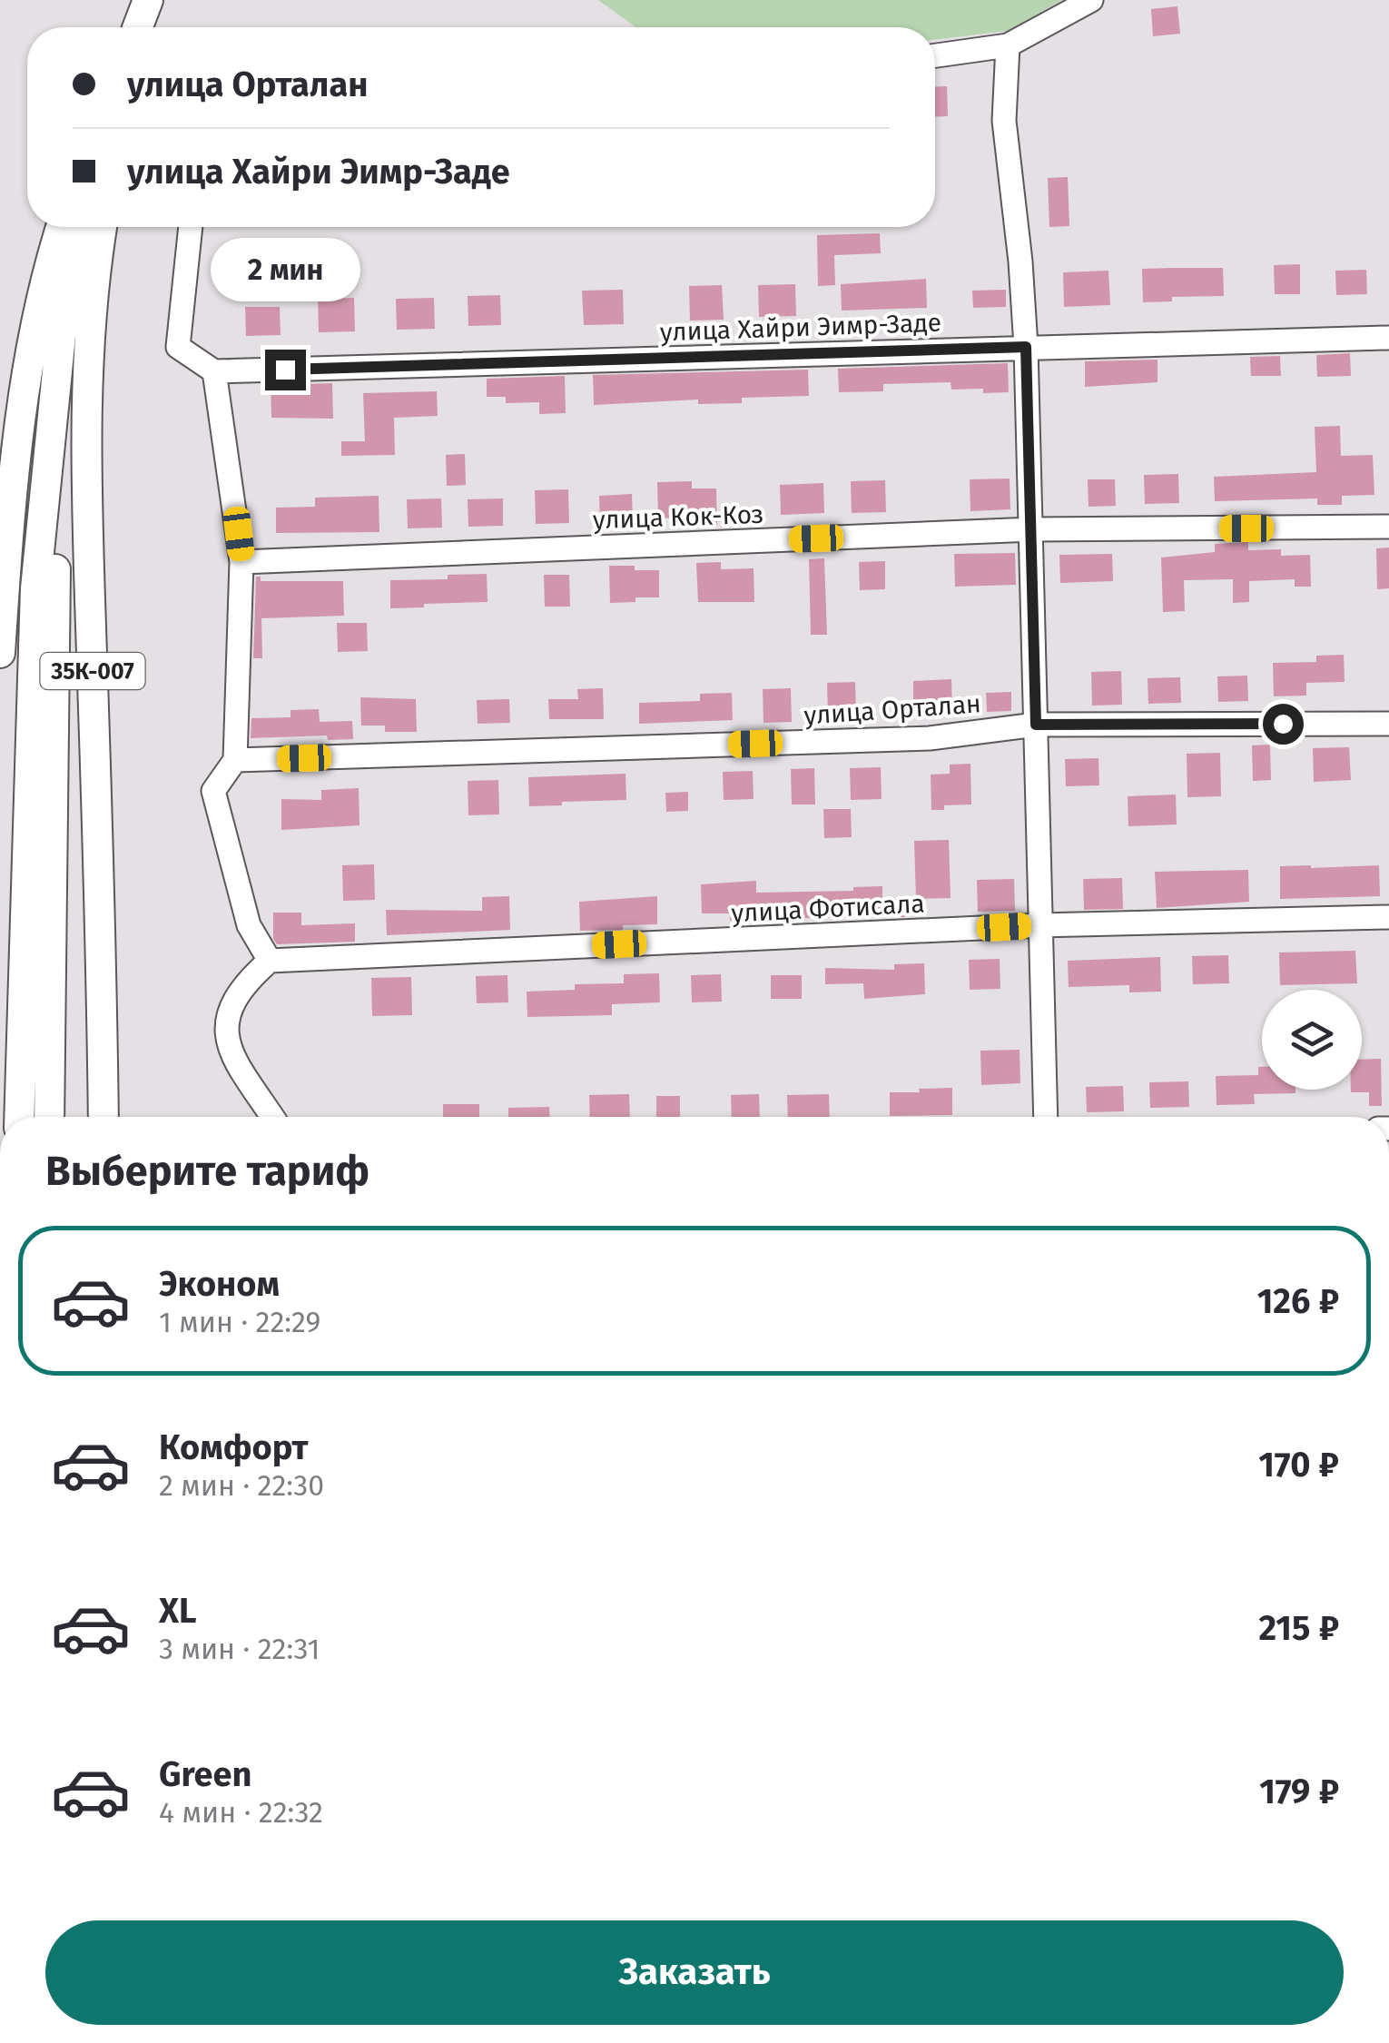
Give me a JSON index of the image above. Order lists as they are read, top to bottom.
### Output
{
  "streets": {
    "main road": ["35К-007"],
    "street": [
      "улица Хайри Эимр-Заде",
      "улица Кок-Коз",
      "улица Орталан",
      "улица Фотисала"
    ]
  },
  "page": {
    "banner": ["улица Орталан", "улица Хайри Эимр-Заде"],
    "bubble": "2 мин",
    "heading": "Выберите тариф",
    "list": [
      {
        "name": "Эконом",
        "note": "1 мин · 22:29",
        "value": "126 ₽"
      },
      {
        "name": "Комфорт",
        "note": "2 мин · 22:30",
        "value": "170 ₽"
      },
      {
        "name": "XL",
        "note": "3 мин · 22:31",
        "value": "215 ₽"
      },
      {
        "name": "Green",
        "note": "4 мин · 22:32",
        "value": "179 ₽"
      }
    ],
    "buttons": "Заказать"
  }
}
